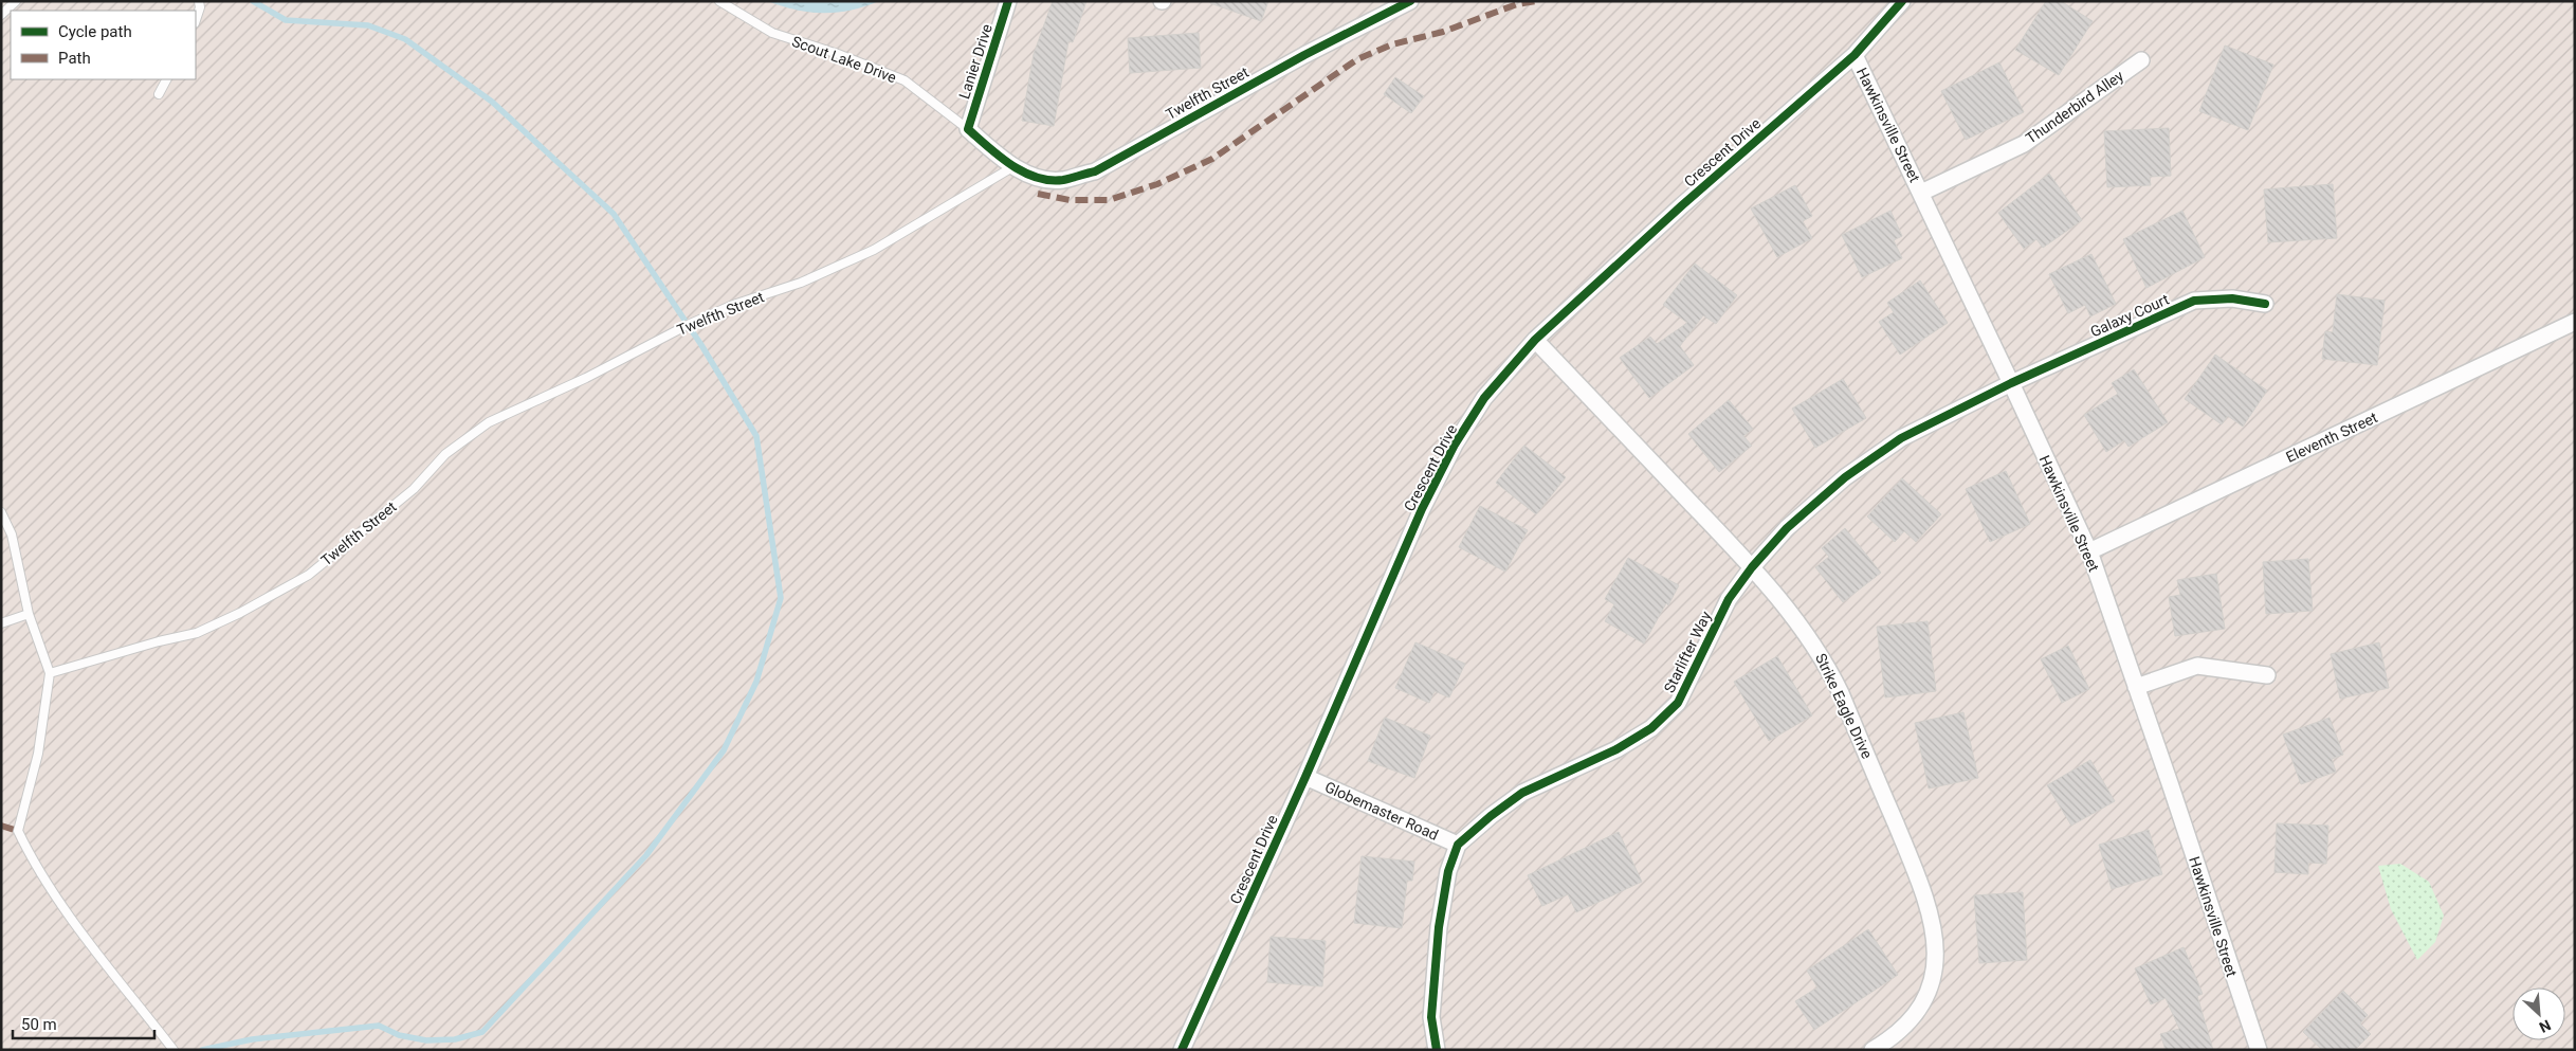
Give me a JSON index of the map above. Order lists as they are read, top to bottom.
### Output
{
  "streets": {
    "street": [
      "Scout Lake Drive",
      "Lanier Drive",
      "Twelfth Street",
      "Thunderbird Alley",
      "Hawkinsville Street",
      "Crescent Drive",
      "Galaxy Court",
      "Eleventh Street",
      "Starlifter Way",
      "Strike Eagle Drive",
      "Globemaster Road"
    ]
  },
  "crossings": [
    ["Scout Lake Drive", "Lanier Drive"],
    ["Scout Lake Drive", "Twelfth Street"],
    ["Thunderbird Alley", "Hawkinsville Street"],
    ["Hawkinsville Street", "Crescent Drive"],
    ["Hawkinsville Street", "Galaxy Court"],
    ["Hawkinsville Street", "Eleventh Street"],
    ["Hawkinsville Street", "Starlifter Way"],
    ["Crescent Drive", "Strike Eagle Drive"],
    ["Crescent Drive", "Globemaster Road"],
    ["Galaxy Court", "Starlifter Way"],
    ["Starlifter Way", "Strike Eagle Drive"],
    ["Starlifter Way", "Globemaster Road"]
  ],
  "legend": ["Cycle path", "Path"],
  "scale_bar": "50 m",
  "north": "bottom right"
}
